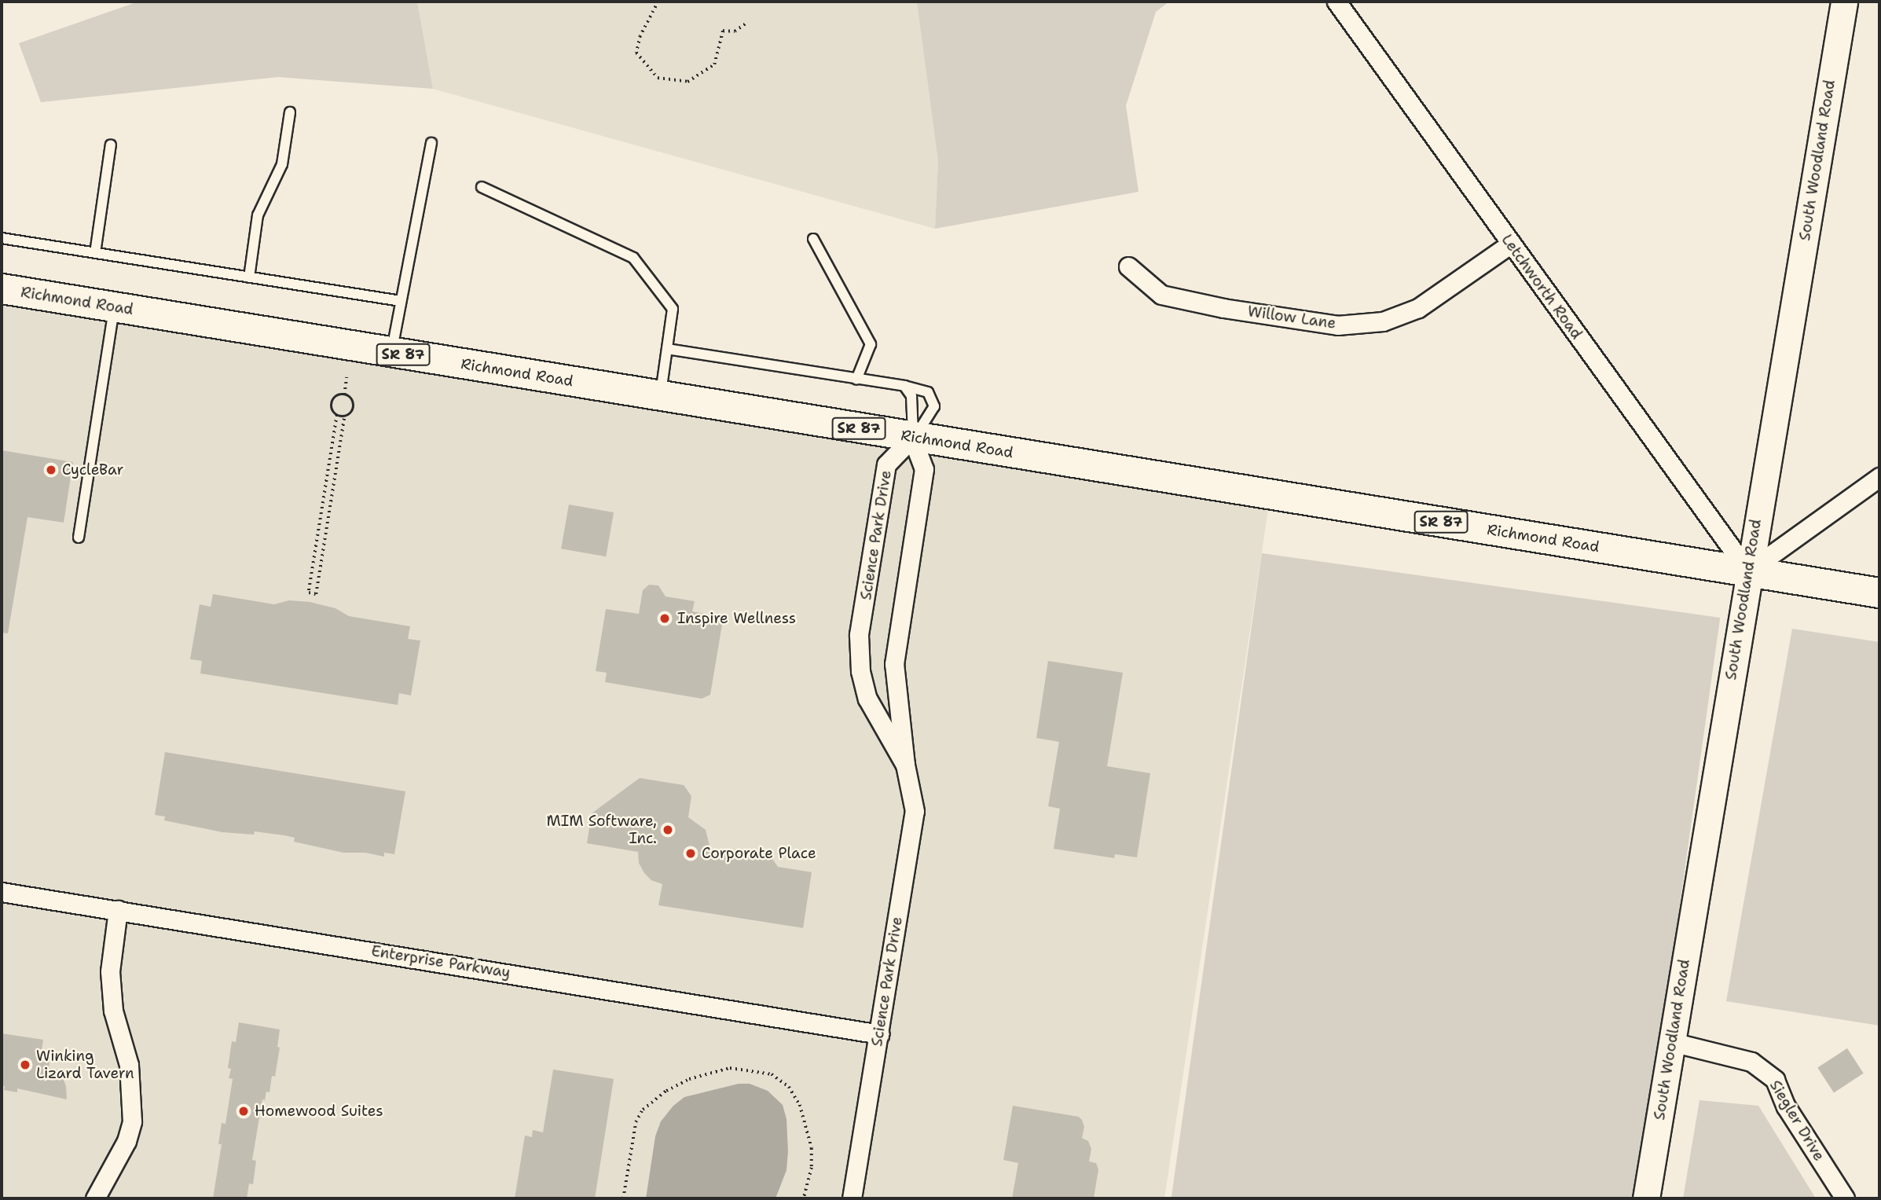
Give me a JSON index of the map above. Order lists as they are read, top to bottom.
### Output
{
  "streets": {
    "main road": ["Richmond Road", "SR 87"],
    "street": [
      "South Woodland Road",
      "Letchworth Road",
      "Willow Lane",
      "Science Park Drive",
      "Enterprise Parkway",
      "Siegler Drive"
    ]
  },
  "crossings": [
    ["South Woodland Road", "Letchworth Road"],
    ["South Woodland Road", "Richmond Road"],
    ["South Woodland Road", "Siegler Drive"],
    ["Letchworth Road", "Richmond Road"],
    ["Letchworth Road", "Willow Lane"],
    ["Richmond Road", "Science Park Drive"],
    ["Science Park Drive", "Enterprise Parkway"]
  ],
  "places": [
    "CycleBar",
    "Inspire Wellness",
    "MIM Software, Inc.",
    "Corporate Place",
    "Winking Lizard Tavern",
    "Homewood Suites"
  ]
}
